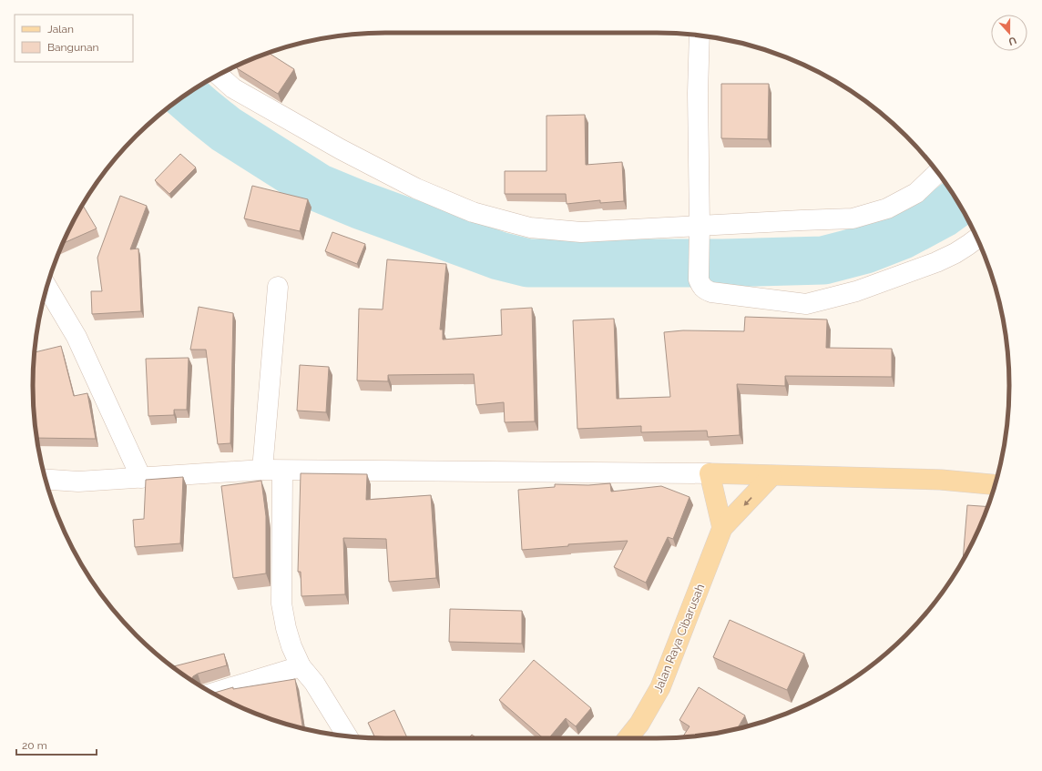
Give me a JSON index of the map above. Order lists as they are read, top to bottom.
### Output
{
  "streets": {
    "main road": ["Jalan Raya Cibarusah"]
  },
  "legend": ["Jalan", "Bangunan"],
  "scale_bar": "20 m",
  "north": "bottom"
}
